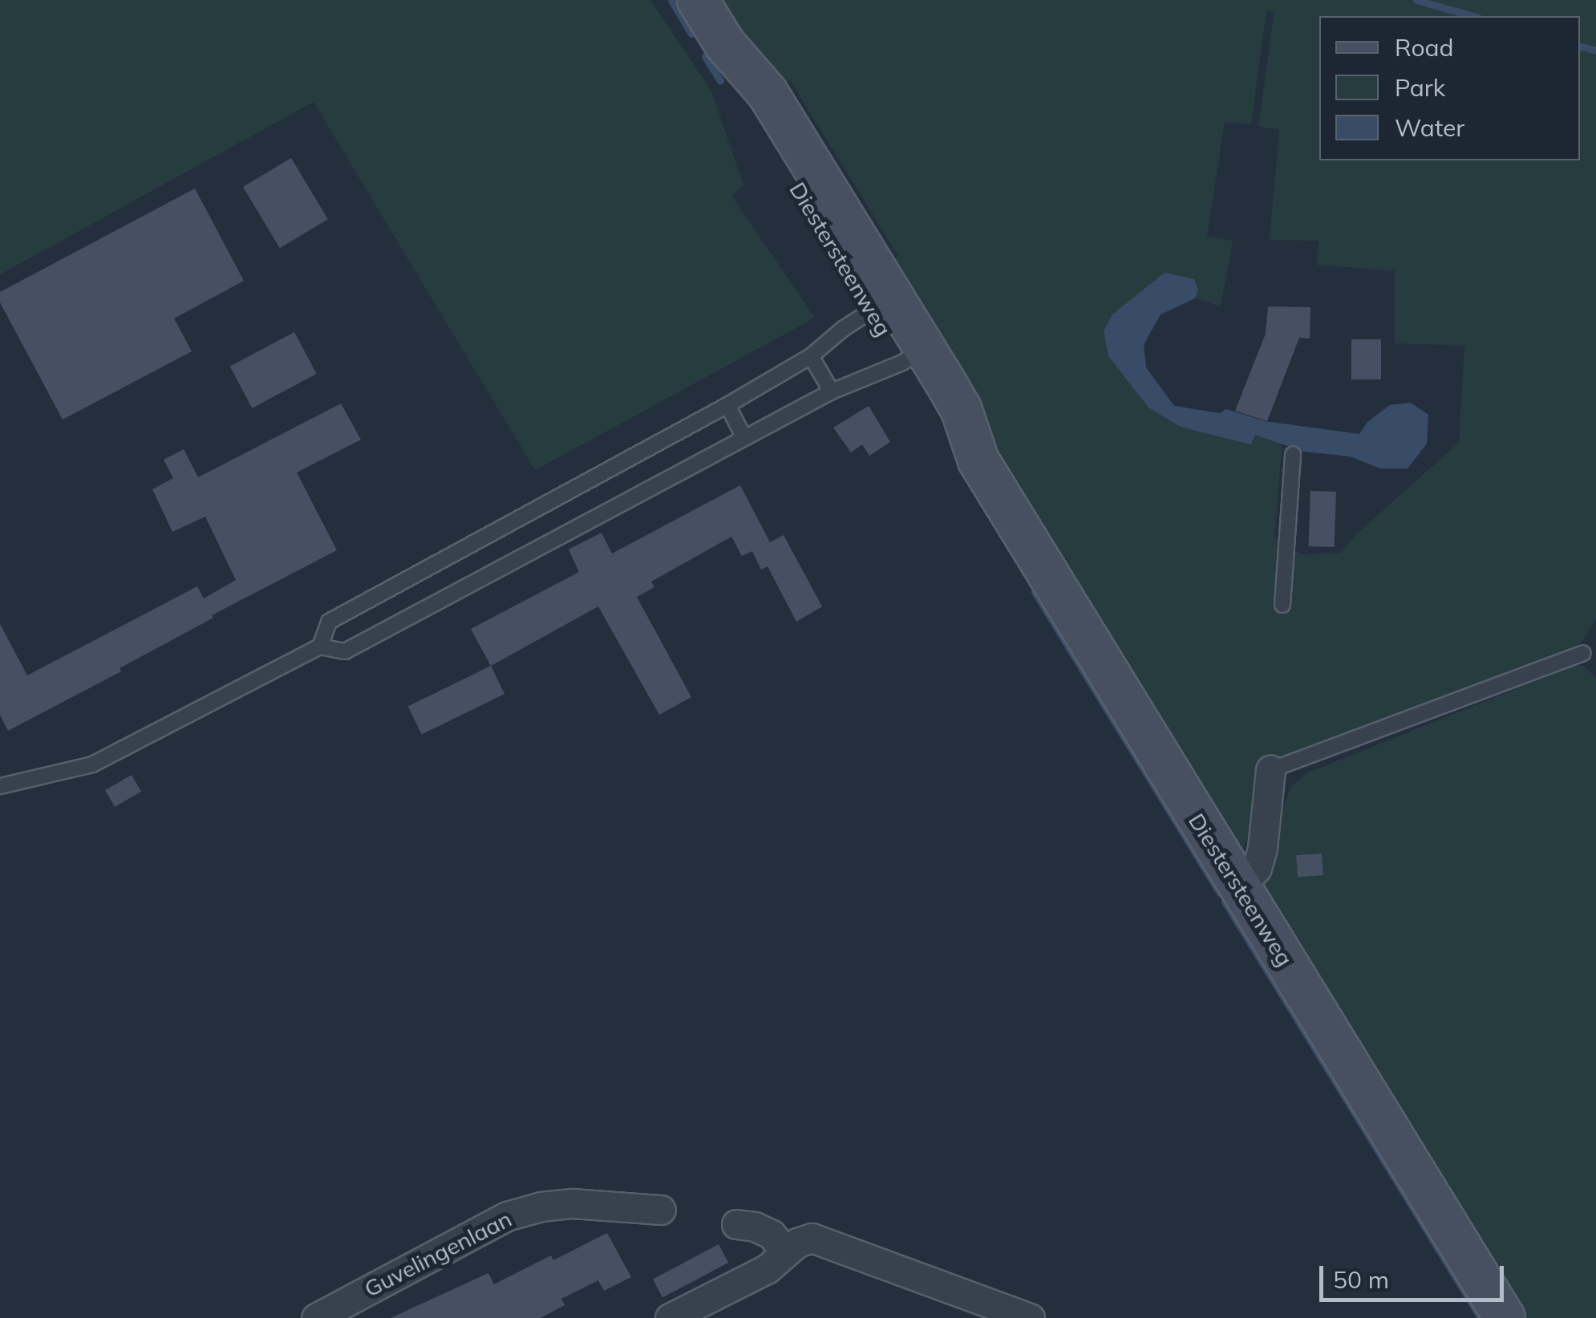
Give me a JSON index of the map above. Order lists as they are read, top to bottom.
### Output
{
  "streets": {
    "main road": ["Diestersteenweg"],
    "street": ["Guvelingenlaan"]
  },
  "legend": ["Road", "Park", "Water"],
  "scale_bar": "50 m"
}
